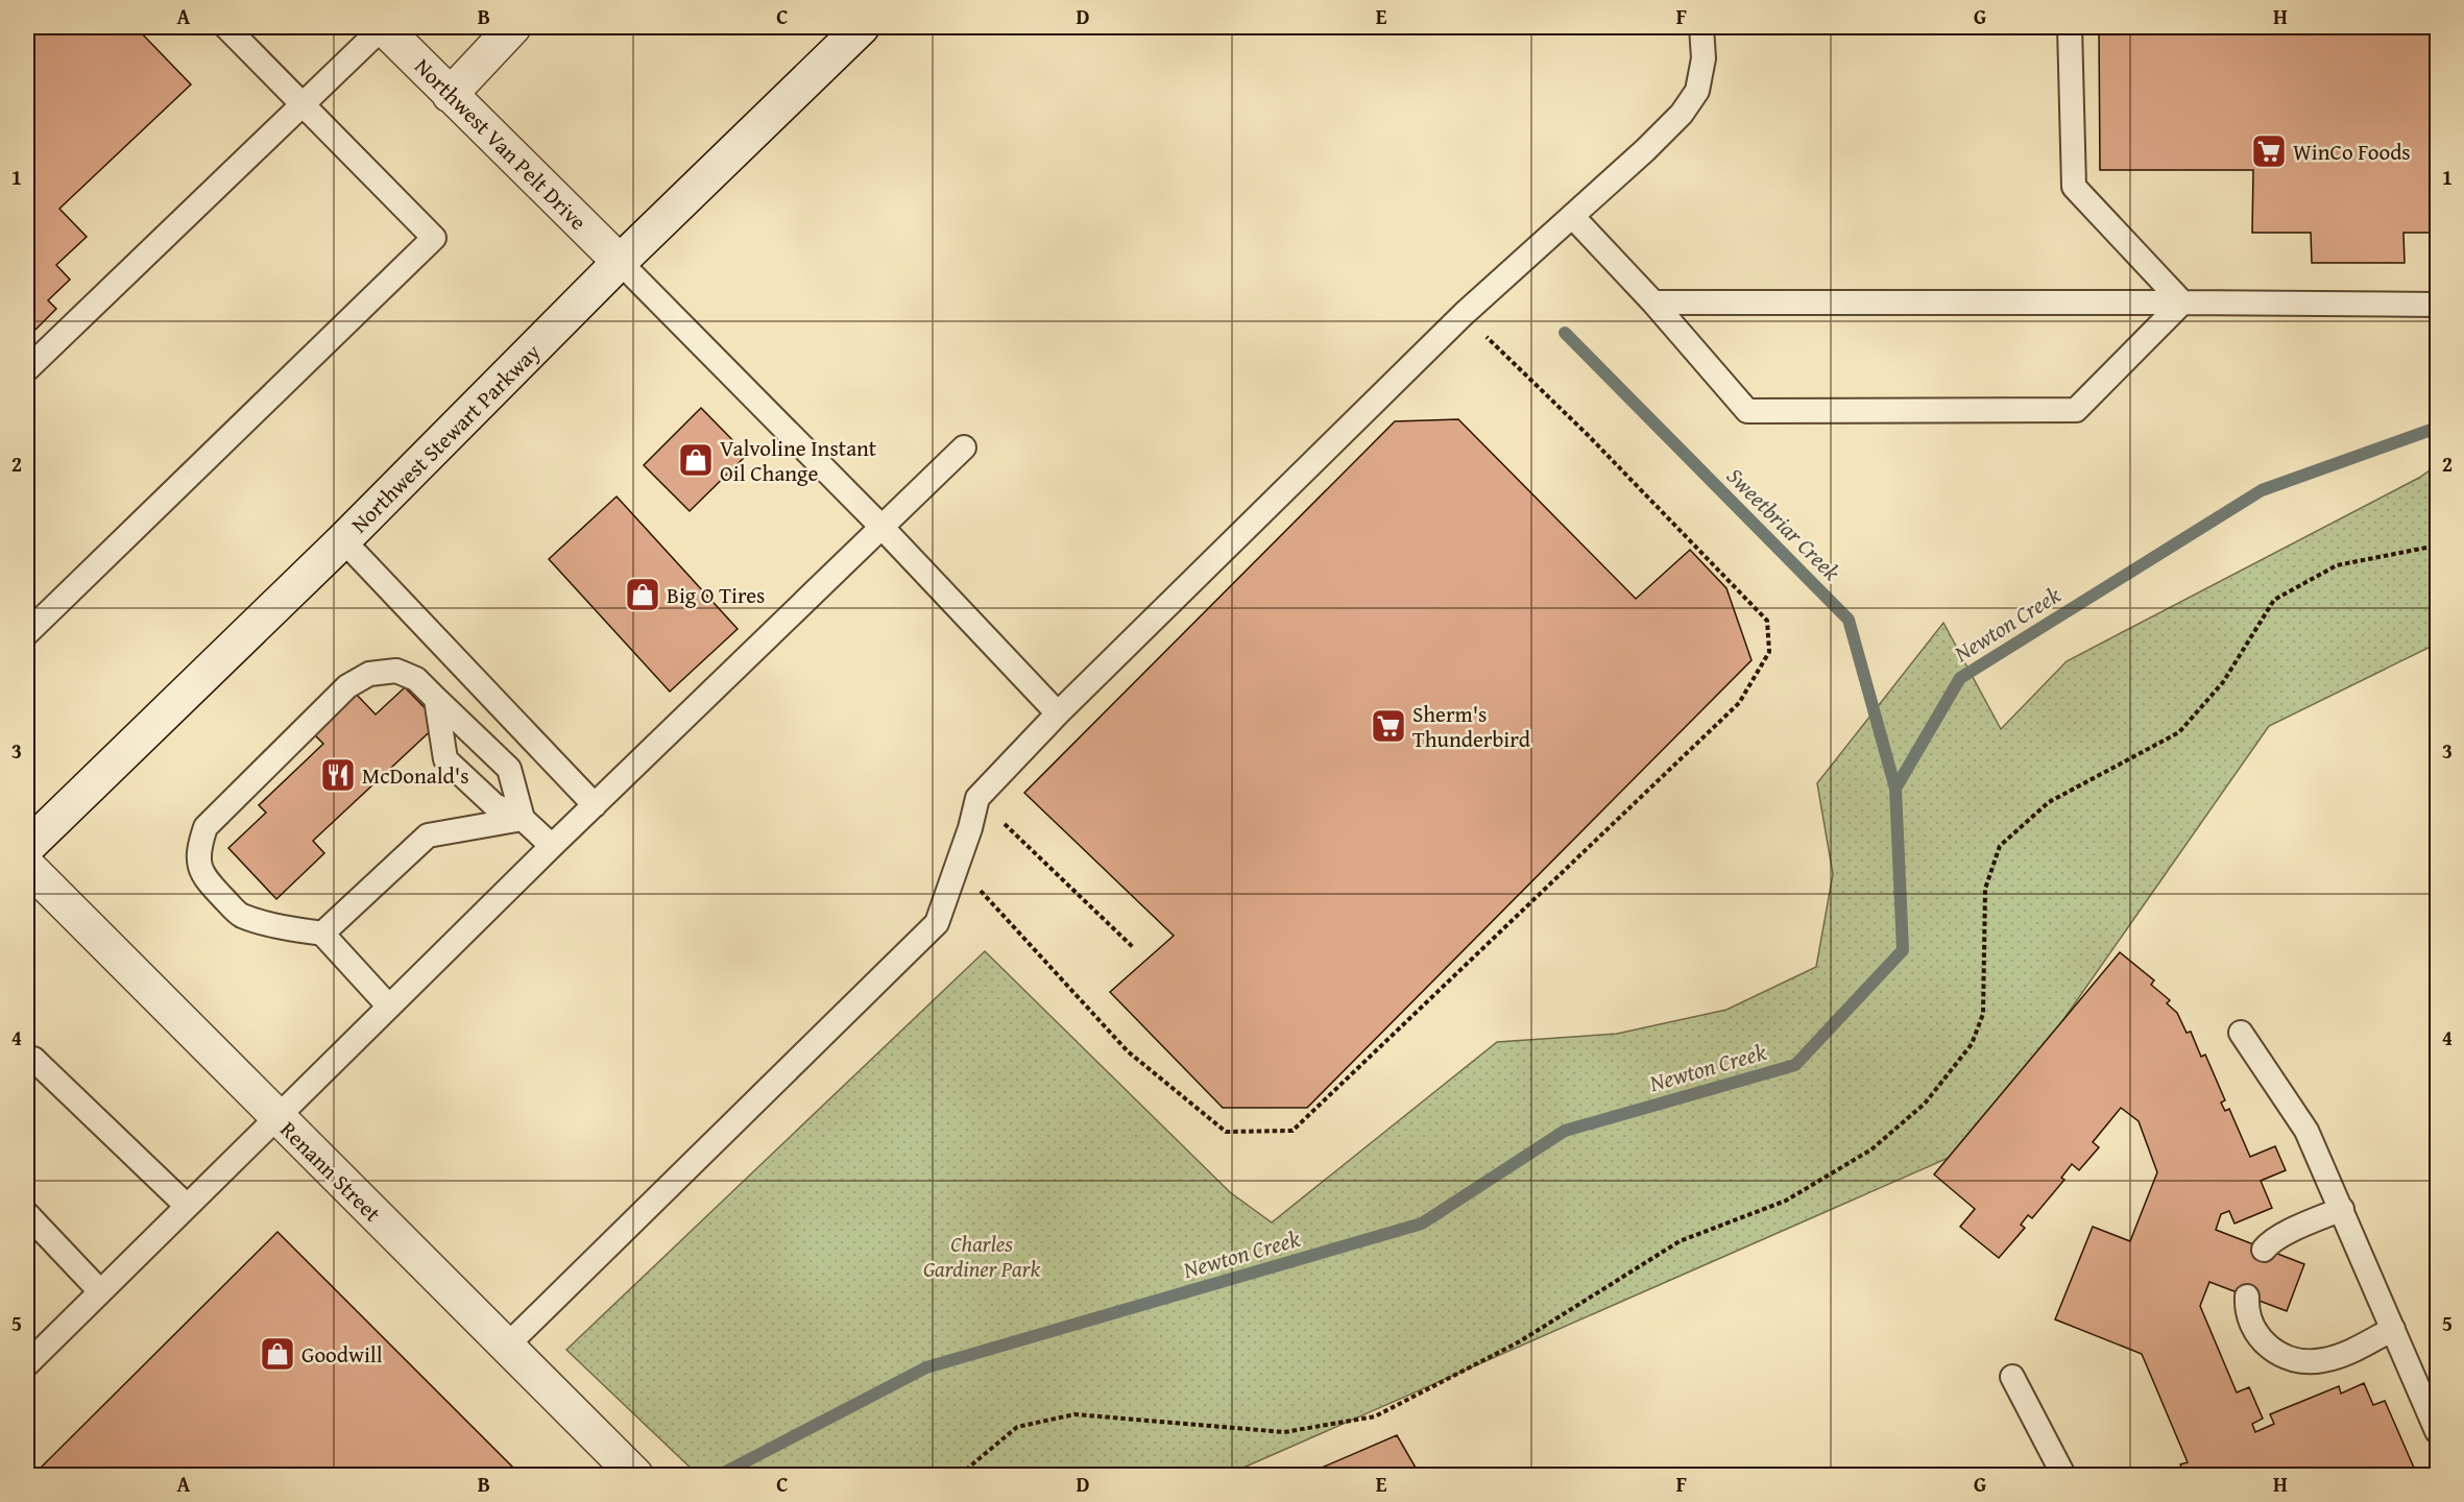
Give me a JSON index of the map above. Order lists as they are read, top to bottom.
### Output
{
  "streets": {
    "street": ["Northwest Van Pelt Drive", "Northwest Stewart Parkway", "Renann Street"]
  },
  "crossings": [
    ["Northwest Van Pelt Drive", "Northwest Stewart Parkway"]
  ],
  "water": ["Sweetbriar Creek", "Newton Creek"],
  "parks": ["Charles Gardiner Park"],
  "places": {
    "supermarket": ["WinCo Foods", "Sherm's Thunderbird"],
    "shop": ["Valvoline Instant Oil Change", "Big O Tires", "Goodwill"],
    "restaurant": ["McDonald's"]
  },
  "grid": {
    "columns": [
      "A",
      "B",
      "C",
      "D",
      "E",
      "F",
      "G",
      "H"
    ],
    "rows": [
      "1",
      "2",
      "3",
      "4",
      "5"
    ]
  }
}
